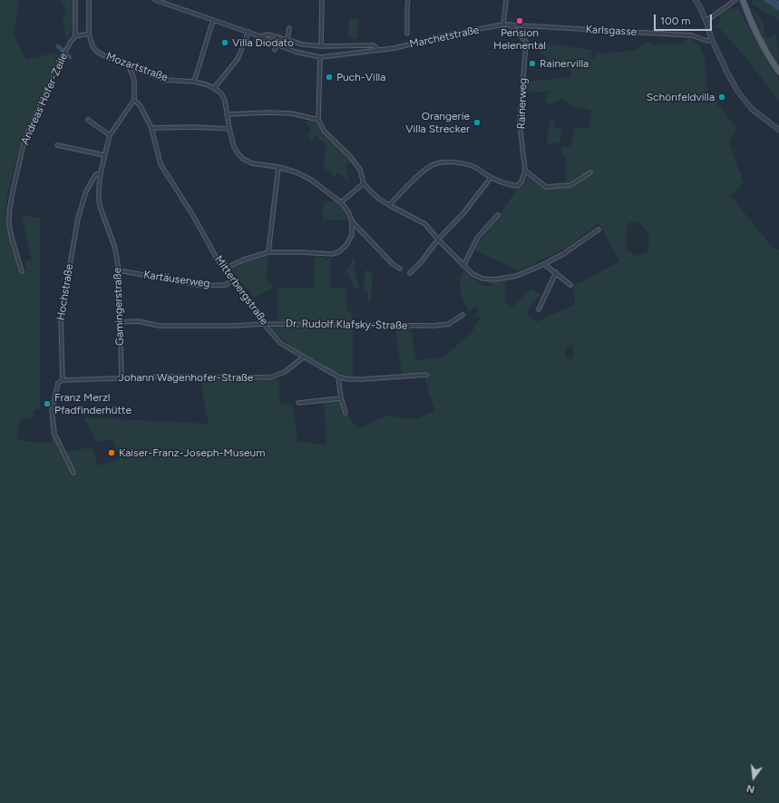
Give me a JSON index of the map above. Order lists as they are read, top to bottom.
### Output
{
  "streets": {
    "street": [
      "Karlsgasse",
      "Marchetstraße",
      "Mozartstraße",
      "Andreas Hofer-Zeile",
      "Rainerweg",
      "Kartäuserweg",
      "Mitterbergstraße",
      "Hochstraße",
      "Gamingerstraße",
      "Dr. Rudolf Klafsky-Straße",
      "Johann Wagenhofer-Straße"
    ]
  },
  "crossings": [
    ["Karlsgasse", "Marchetstraße"],
    ["Karlsgasse", "Rainerweg"],
    ["Marchetstraße", "Rainerweg"],
    ["Kartäuserweg", "Mitterbergstraße"],
    ["Kartäuserweg", "Gamingerstraße"],
    ["Mitterbergstraße", "Hochstraße"],
    ["Mitterbergstraße", "Dr. Rudolf Klafsky-Straße"],
    ["Mitterbergstraße", "Johann Wagenhofer-Straße"],
    ["Hochstraße", "Gamingerstraße"],
    ["Hochstraße", "Johann Wagenhofer-Straße"],
    ["Gamingerstraße", "Dr. Rudolf Klafsky-Straße"],
    ["Gamingerstraße", "Johann Wagenhofer-Straße"]
  ],
  "places": [
    "Pension Helenental",
    "Villa Diodato",
    "Rainervilla",
    "Puch-Villa",
    "Schönfeldvilla",
    "Orangerie Villa Strecker",
    "Franz Merzl Pfadfinderhütte",
    "Kaiser-Franz-Joseph-Museum"
  ],
  "scale_bar": "100 m",
  "north": "bottom"
}
